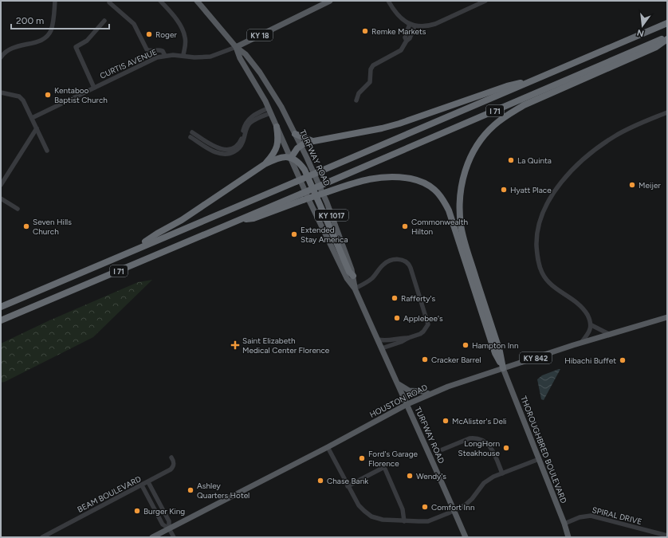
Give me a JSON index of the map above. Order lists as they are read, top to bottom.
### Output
{
  "streets": {
    "highway": ["I 71"],
    "main road": [
      "KY 18",
      "TURFWAY ROAD",
      "KY 1017",
      "KY 842",
      "HOUSTON ROAD",
      "THOROUGHBRED BOULEVARD"
    ],
    "street": ["CURTIS AVENUE", "BEAM BOULEVARD", "SPIRAL DRIVE"]
  },
  "crossings": [
    ["KY 18", "CURTIS AVENUE"],
    ["KY 18", "TURFWAY ROAD"],
    ["CURTIS AVENUE", "TURFWAY ROAD"],
    ["TURFWAY ROAD", "HOUSTON ROAD"],
    ["HOUSTON ROAD", "THOROUGHBRED BOULEVARD"],
    ["THOROUGHBRED BOULEVARD", "SPIRAL DRIVE"]
  ],
  "places": {
    "other": [
      "Remke Markets",
      "Roger",
      "Kentaboo Baptist Church",
      "La Quinta",
      "Meijer",
      "Hyatt Place",
      "Seven Hills Church",
      "Commonwealth Hilton",
      "Extended Stay America",
      "Rafferty's",
      "Applebee's",
      "Hampton Inn",
      "Cracker Barrel",
      "Hibachi Buffet",
      "McAlister's Deli",
      "LongHorn Steakhouse",
      "Ford's Garage Florence",
      "Wendy's",
      "Chase Bank",
      "Ashley Quarters Hotel",
      "Comfort Inn",
      "Burger King"
    ],
    "health": ["Saint Elizabeth Medical Center Florence"]
  },
  "scale_bar": "200 m",
  "north": "bottom"
}
